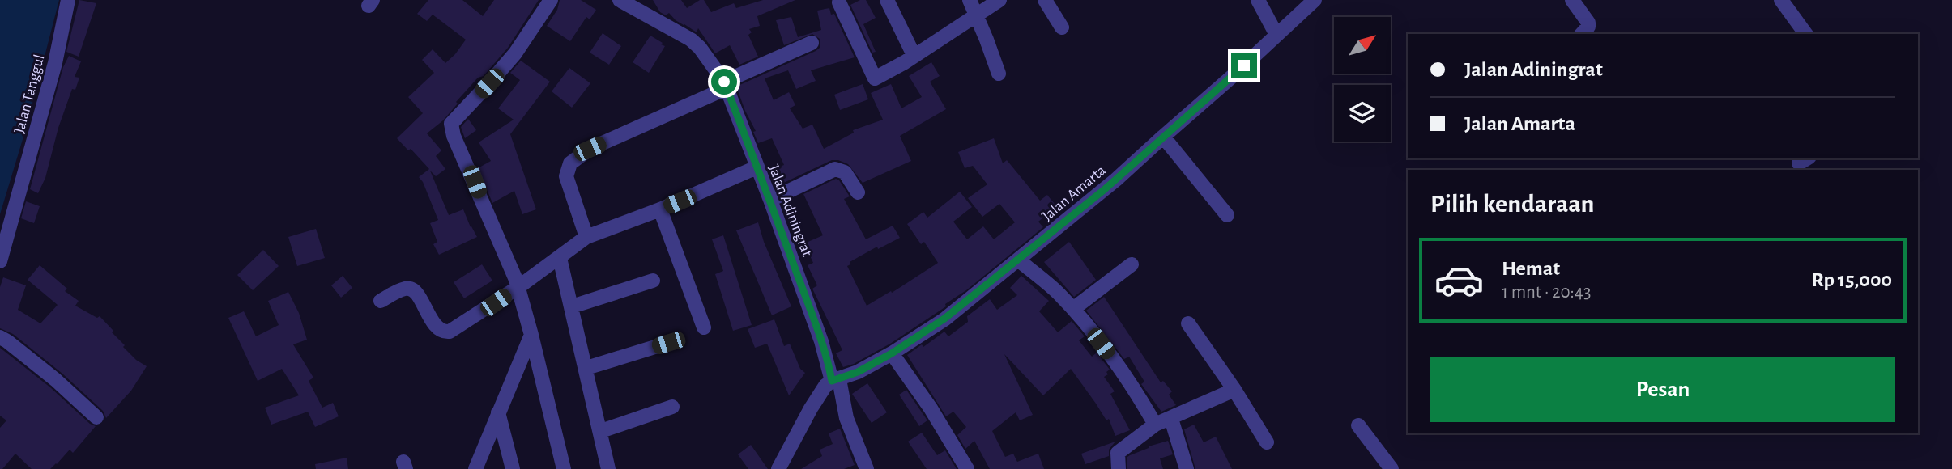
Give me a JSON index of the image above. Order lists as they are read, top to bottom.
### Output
{
  "streets": {
    "street": ["Jalan Tanggul", "Jalan Amarta", "Jalan Adiningrat"]
  },
  "crossings": [
    ["Jalan Amarta", "Jalan Adiningrat"]
  ],
  "north": "top right",
  "page": {
    "banner": ["Jalan Adiningrat", "Jalan Amarta"],
    "heading": "Pilih kendaraan",
    "list": [
      {
        "name": "Hemat",
        "note": "1 mnt · 20:43",
        "value": "Rp 15,000"
      }
    ],
    "buttons": "Pesan"
  }
}
